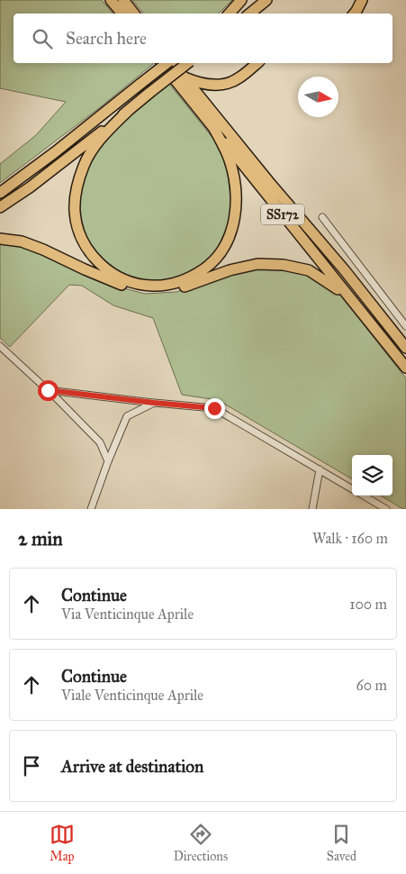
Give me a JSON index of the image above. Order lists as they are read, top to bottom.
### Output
{
  "streets": {
    "highway": ["SS172"]
  },
  "north": "right",
  "page": {
    "search": "Search here",
    "heading": ["2 min", "Walk · 160 m"],
    "list": [
      ["Continue", "Via Venticinque Aprile", "100 m"],
      ["Continue", "Viale Venticinque Aprile", "60 m"],
      "Arrive at destination"
    ],
    "nav": ["Map", "Directions", "Saved"]
  }
}
